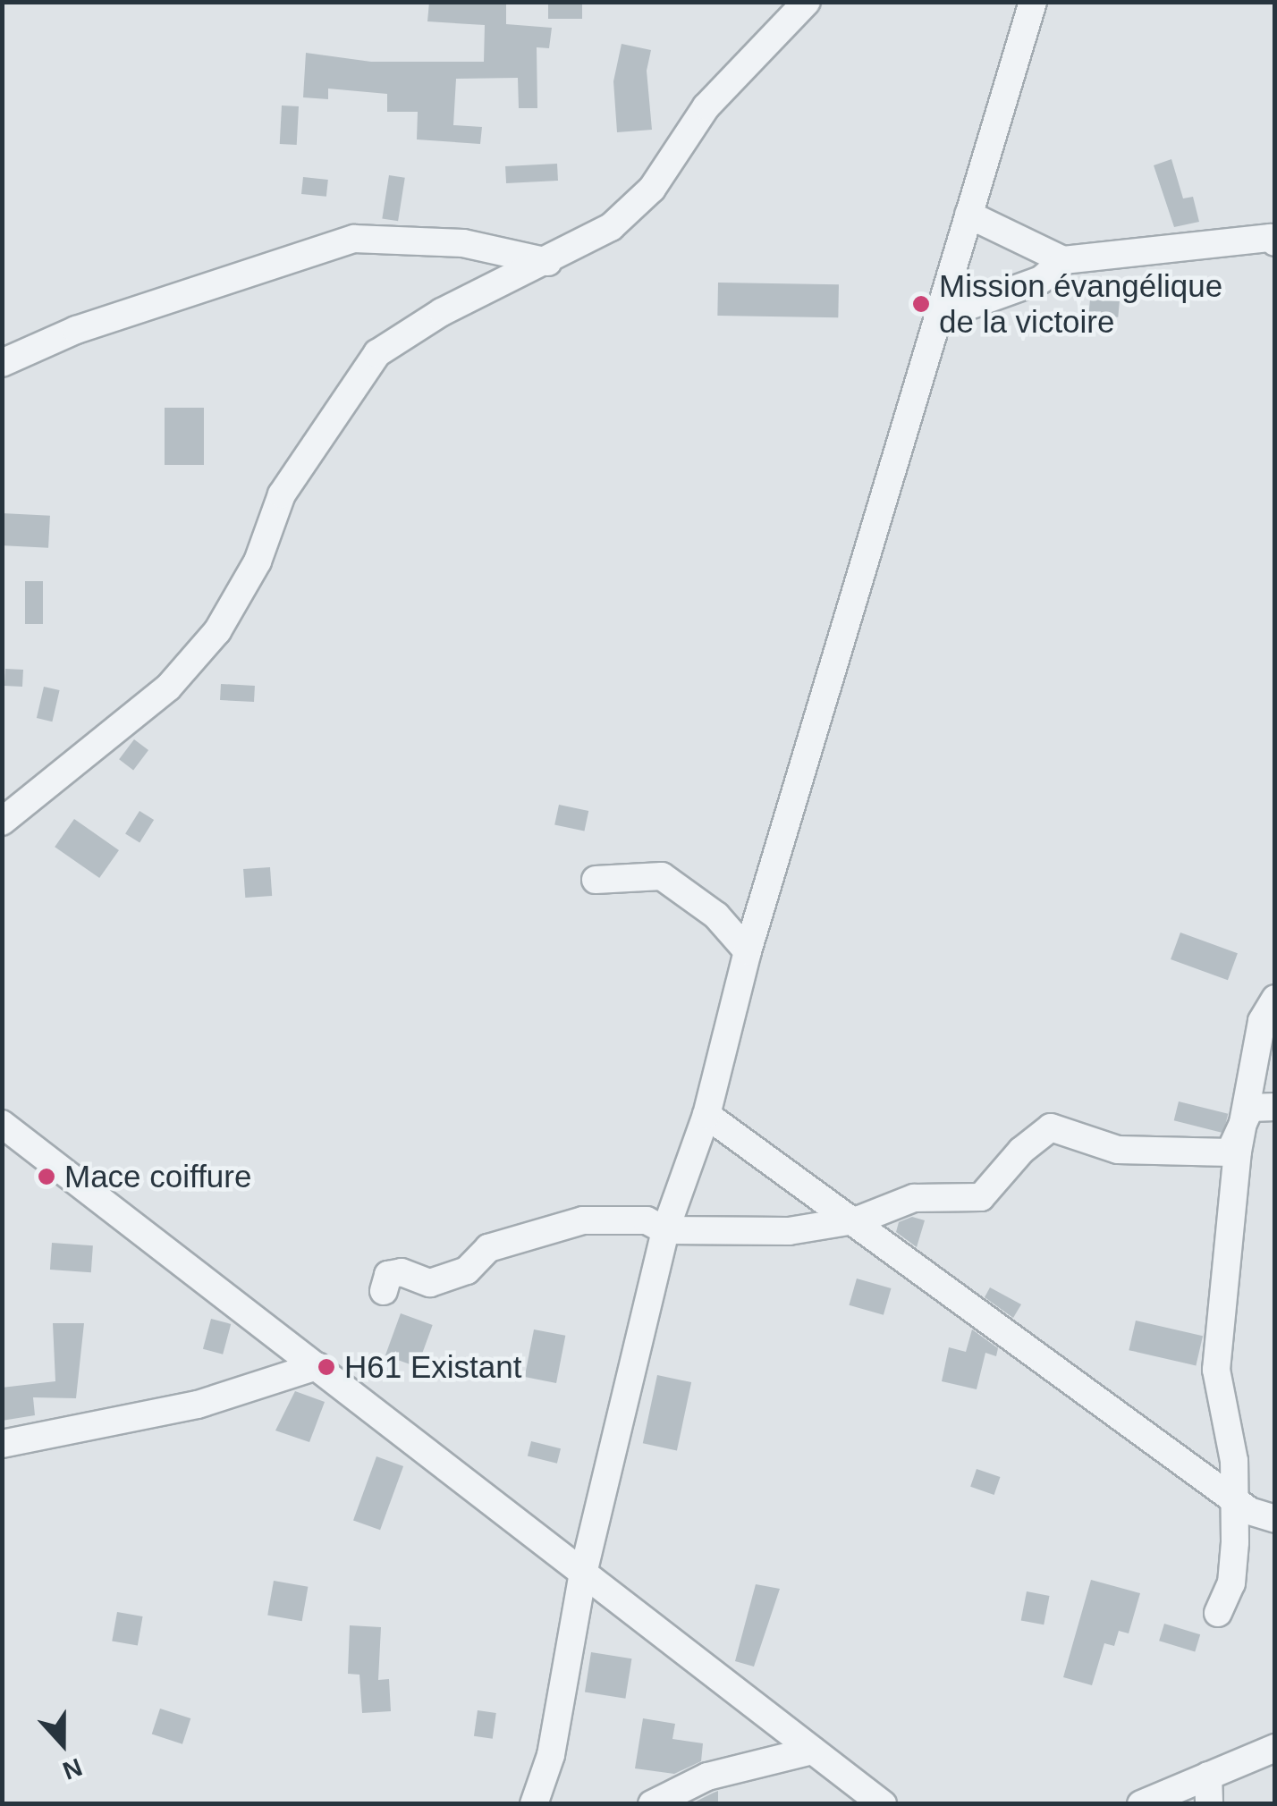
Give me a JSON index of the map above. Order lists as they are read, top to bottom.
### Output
{
  "places": ["Mission évangélique de la victoire", "Mace coiffure", "H61 Existant"],
  "north": "bottom"
}
